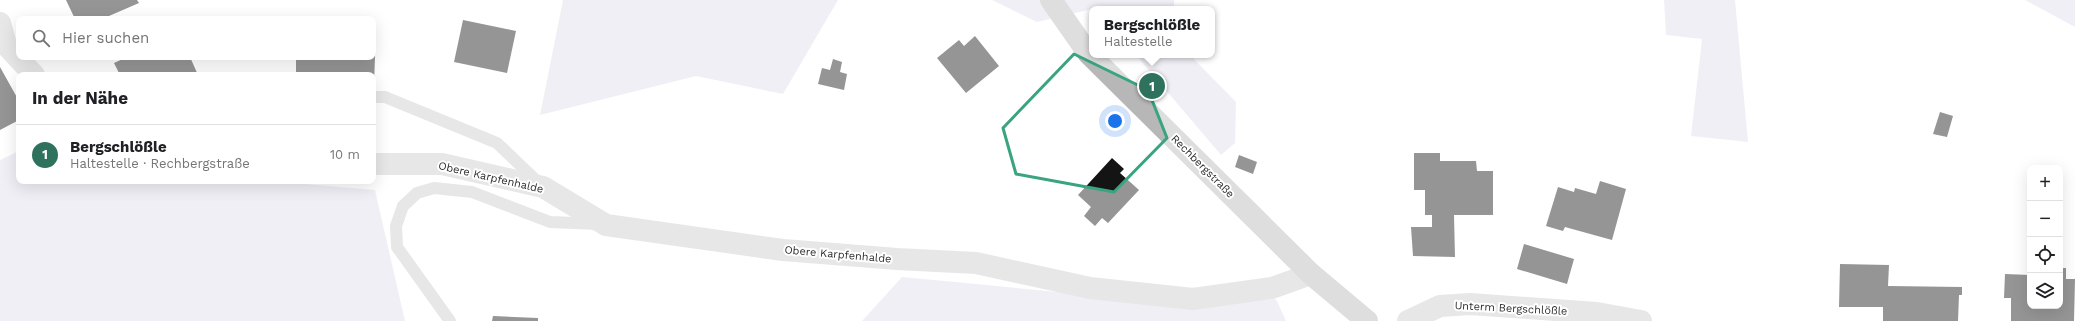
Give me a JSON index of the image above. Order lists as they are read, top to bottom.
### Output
{
  "streets": {
    "main road": ["Rechbergstraße"],
    "street": ["Obere Karpfenhalde", "Unterm Bergschlößle"]
  },
  "crossings": [
    ["Rechbergstraße", "Obere Karpfenhalde"]
  ],
  "page": {
    "popup": ["Bergschlößle", "Haltestelle"],
    "search": "Hier suchen",
    "pins": "1",
    "heading": "In der Nähe",
    "list": [
      {
        "mark": "1",
        "name": "Bergschlößle",
        "note": "Haltestelle · Rechbergstraße",
        "value": "10 m"
      }
    ],
    "map_buttons": ["+", "−"]
  }
}
